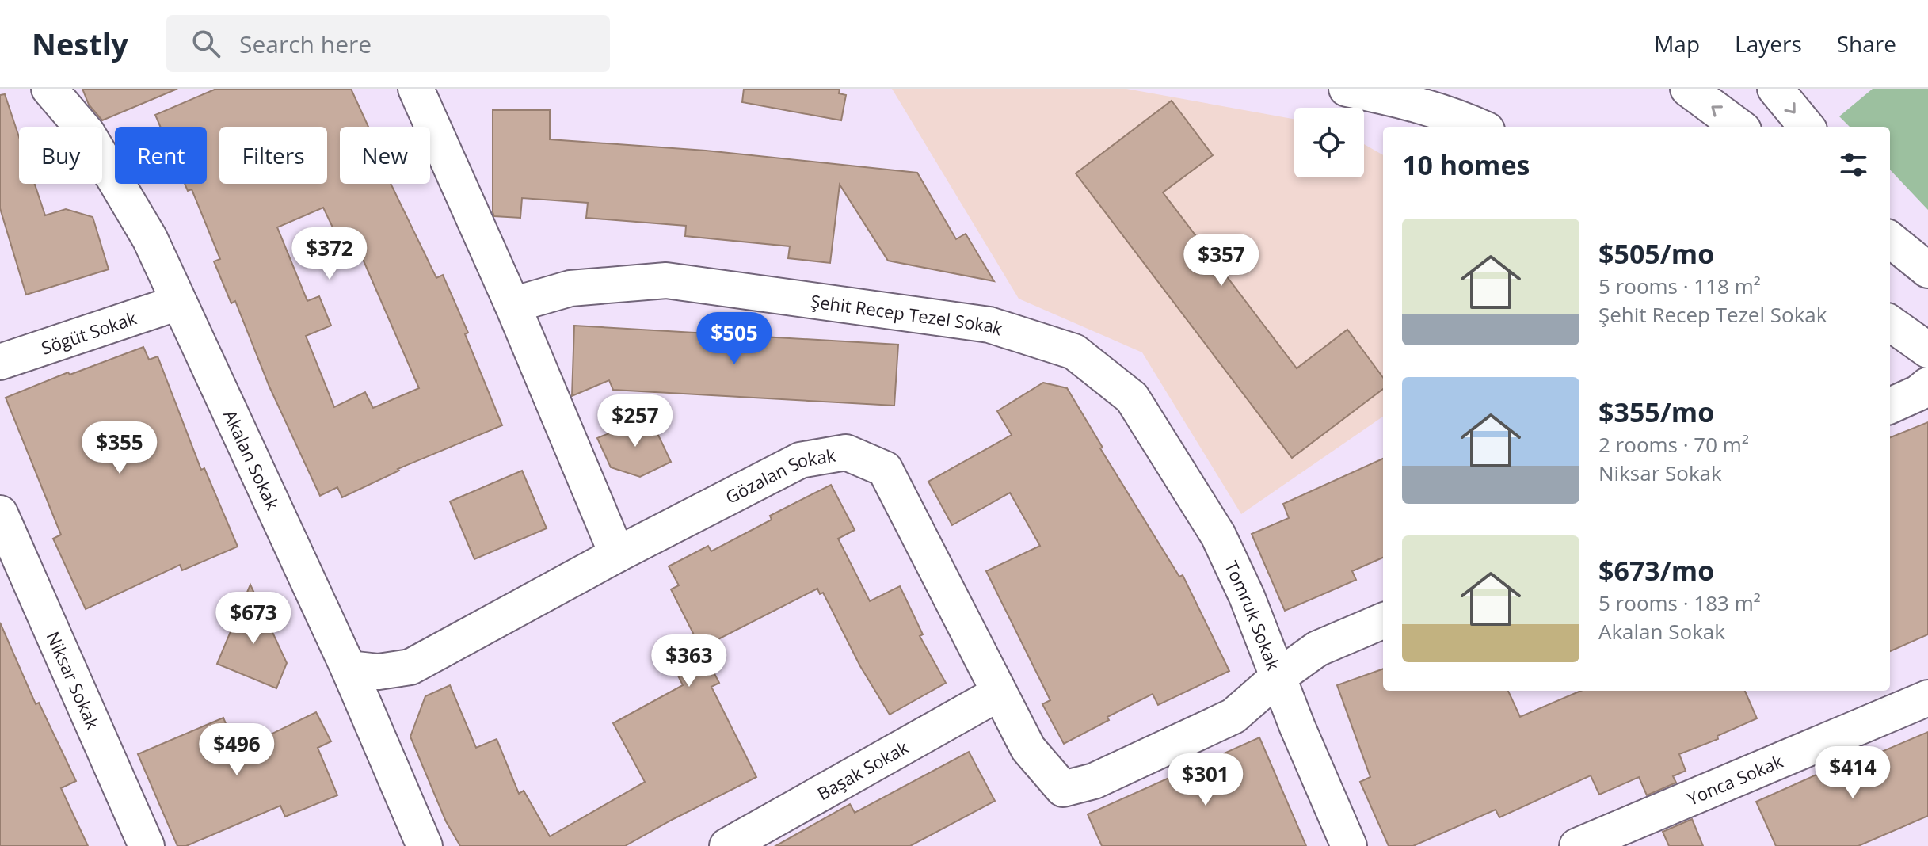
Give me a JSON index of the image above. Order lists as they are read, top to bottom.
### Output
{
  "streets": {
    "street": [
      "Şehit Recep Tezel Sokak",
      "Sögüt Sokak",
      "Akalan Sokak",
      "Gözalan Sokak",
      "Tomruk Sokak",
      "Niksar Sokak",
      "Başak Sokak",
      "Yonca Sokak"
    ]
  },
  "crossings": [
    ["Şehit Recep Tezel Sokak", "Tomruk Sokak"],
    ["Sögüt Sokak", "Akalan Sokak"],
    ["Akalan Sokak", "Gözalan Sokak"],
    ["Gözalan Sokak", "Tomruk Sokak"],
    ["Gözalan Sokak", "Başak Sokak"]
  ],
  "page": {
    "header": "Nestly",
    "search": "Search here",
    "nav": ["Map", "Layers", "Share"],
    "chip": [
      "Buy",
      "Rent",
      "Filters",
      "New"
    ],
    "heading": "10 homes",
    "list": [
      {
        "name": "$505/mo",
        "note": "5 rooms · 118 m² · Şehit Recep Tezel Sokak"
      },
      {
        "name": "$355/mo",
        "note": "2 rooms · 70 m² · Niksar Sokak"
      },
      {
        "name": "$673/mo",
        "note": "5 rooms · 183 m² · Akalan Sokak"
      }
    ],
    "price": [
      "$372",
      "$357",
      "$505",
      "$257",
      "$355",
      "$673",
      "$363",
      "$496",
      "$414",
      "$301"
    ]
  }
}
